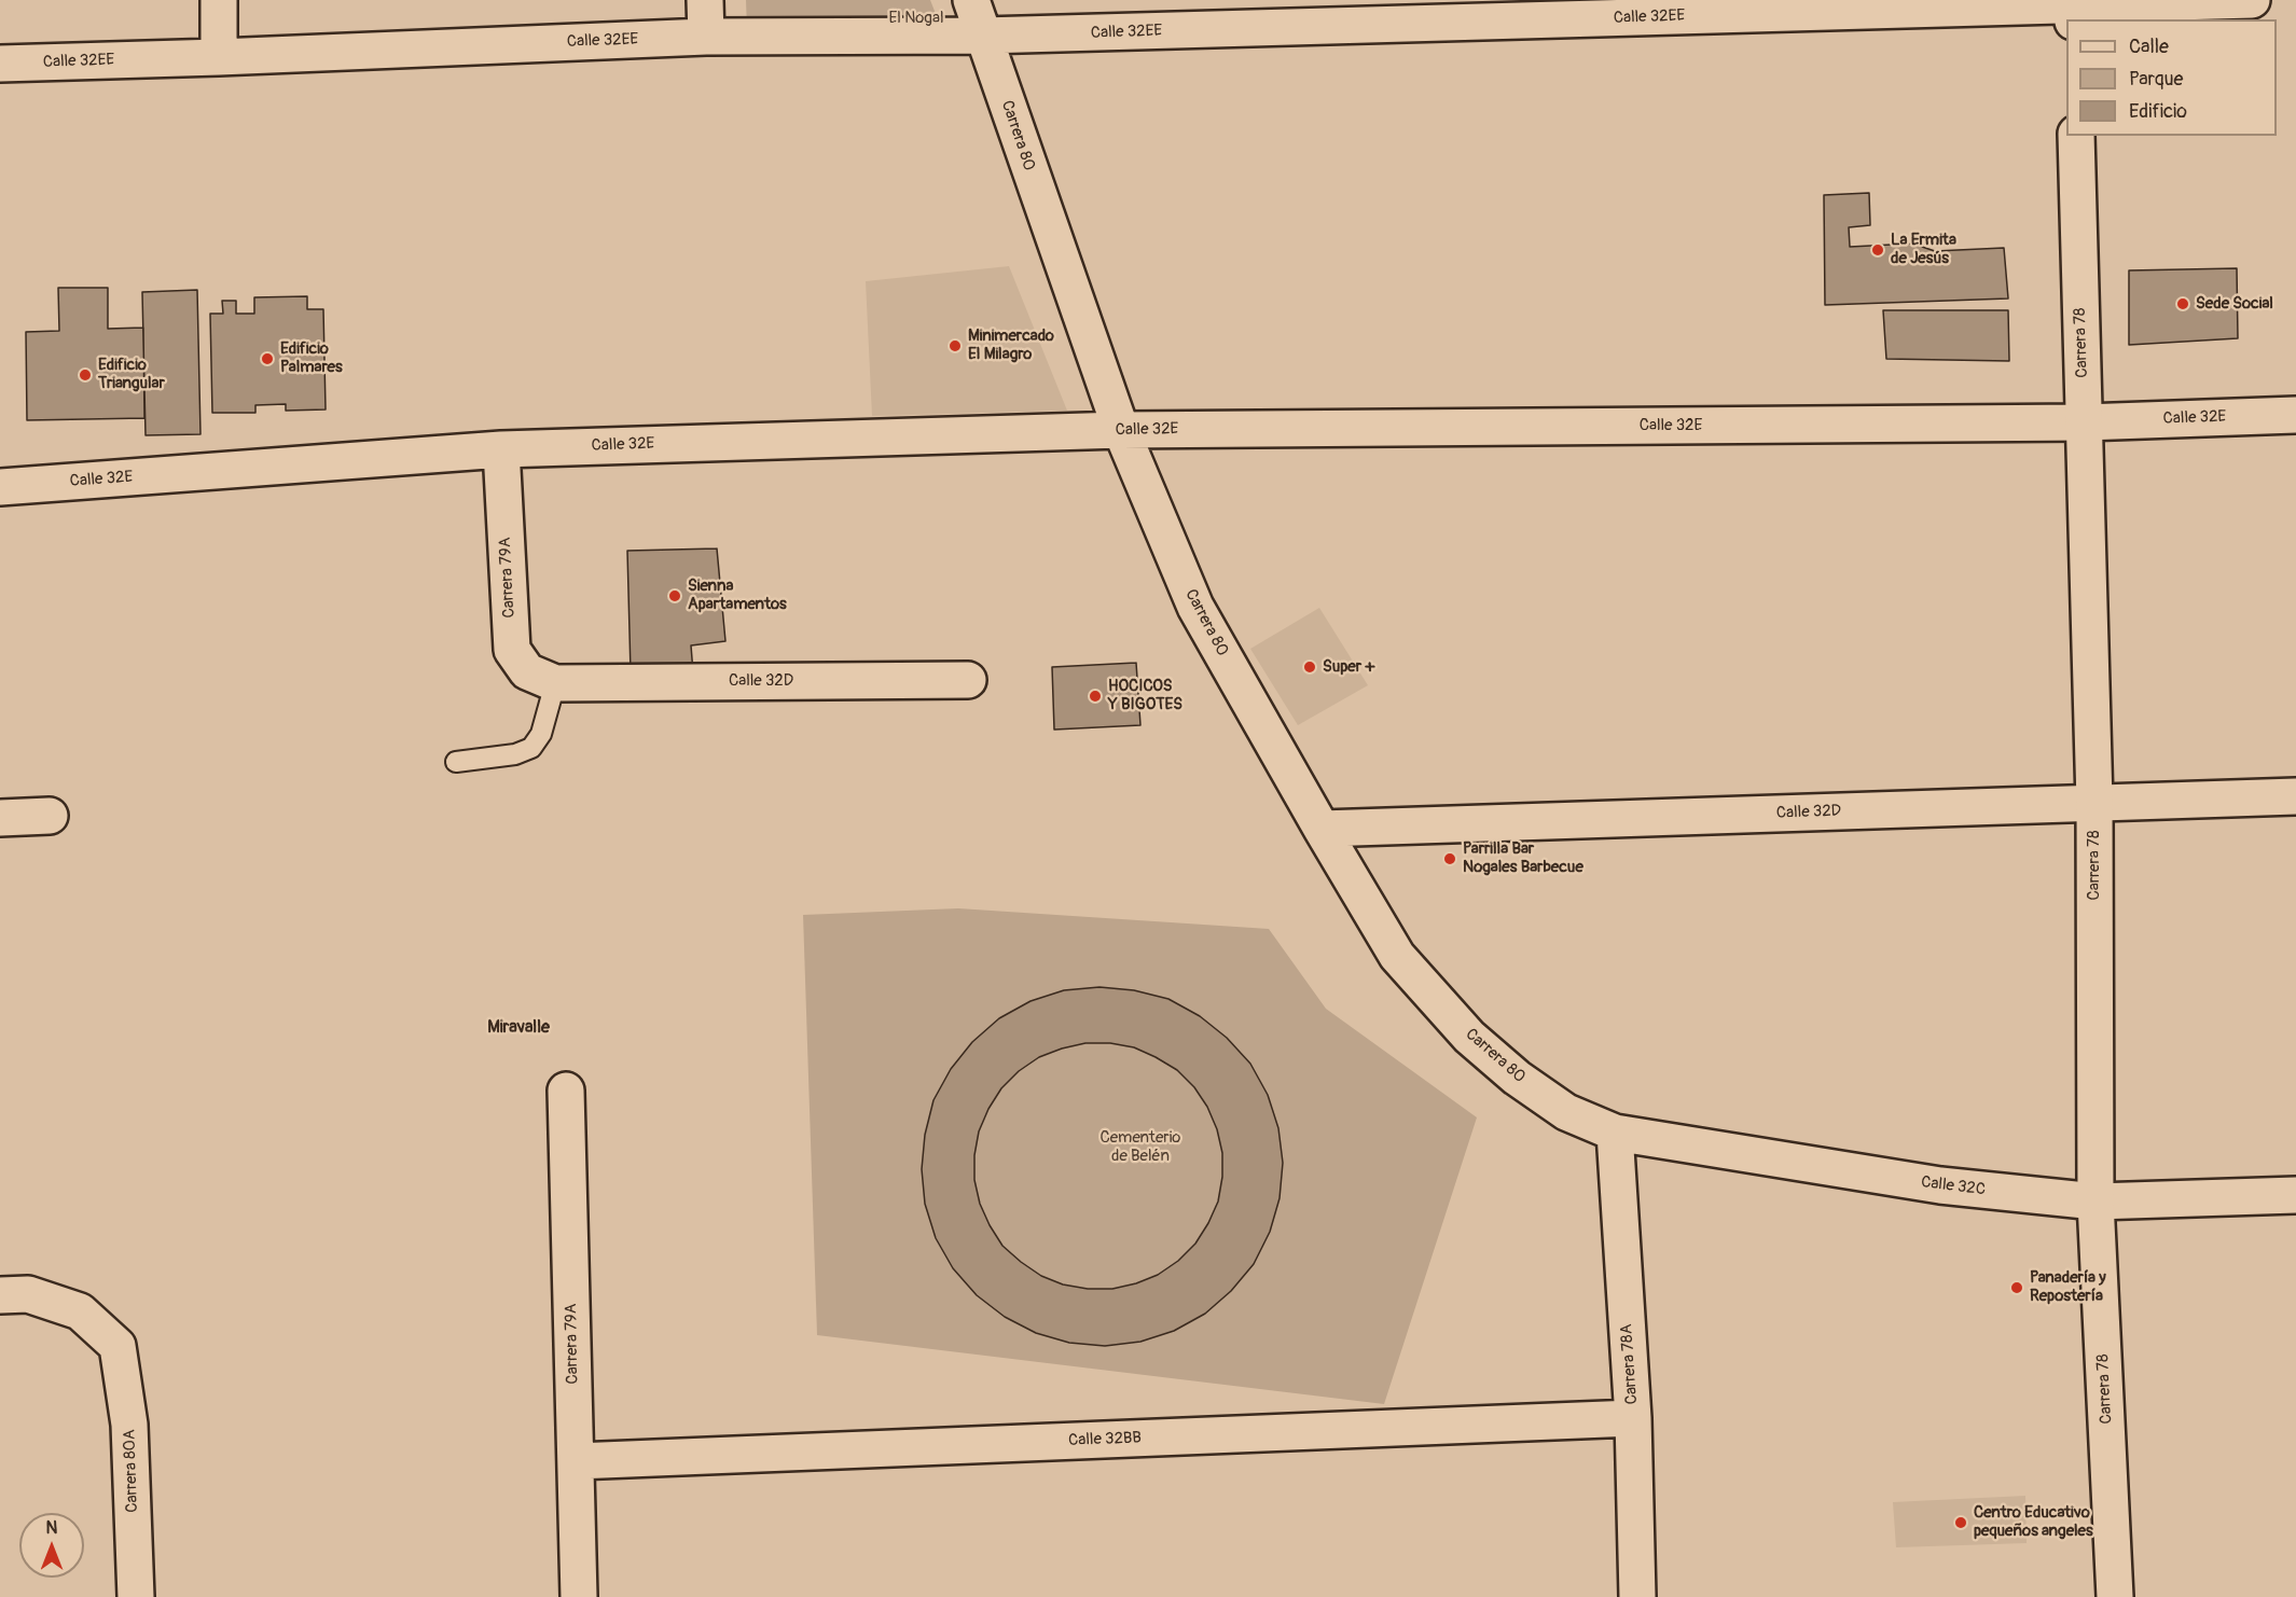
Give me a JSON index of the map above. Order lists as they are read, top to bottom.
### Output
{
  "streets": {
    "street": [
      "Calle 32EE",
      "Carrera 80",
      "Carrera 78",
      "Calle 32E",
      "Carrera 79A",
      "Calle 32D",
      "Calle 32C",
      "Carrera 78A",
      "Calle 32BB",
      "Carrera 80A"
    ]
  },
  "crossings": [
    ["Calle 32EE", "Carrera 80"],
    ["Carrera 80", "Calle 32E"],
    ["Carrera 80", "Calle 32D"],
    ["Carrera 80", "Calle 32C"],
    ["Carrera 80", "Carrera 78A"],
    ["Carrera 78", "Calle 32E"],
    ["Carrera 78", "Calle 32D"],
    ["Carrera 78", "Calle 32C"],
    ["Calle 32E", "Carrera 79A"],
    ["Carrera 79A", "Calle 32D"],
    ["Carrera 79A", "Calle 32BB"],
    ["Calle 32C", "Carrera 78A"],
    ["Carrera 78A", "Calle 32BB"]
  ],
  "districts": ["Miravalle"],
  "parks": ["El Nogal", "Cementerio de Belén"],
  "places": [
    "La Ermita de Jesús",
    "Sede Social",
    "Minimercado El Milagro",
    "Edificio Palmares",
    "Edificio Triangular",
    "Sienna Apartamentos",
    "Super +",
    "HOCICOS Y BIGOTES",
    "Parrilla Bar Nogales Barbecue",
    "Panadería y Repostería",
    "Centro Educativo pequeños angeles"
  ],
  "legend": ["Calle", "Parque", "Edificio"],
  "north": "top"
}
